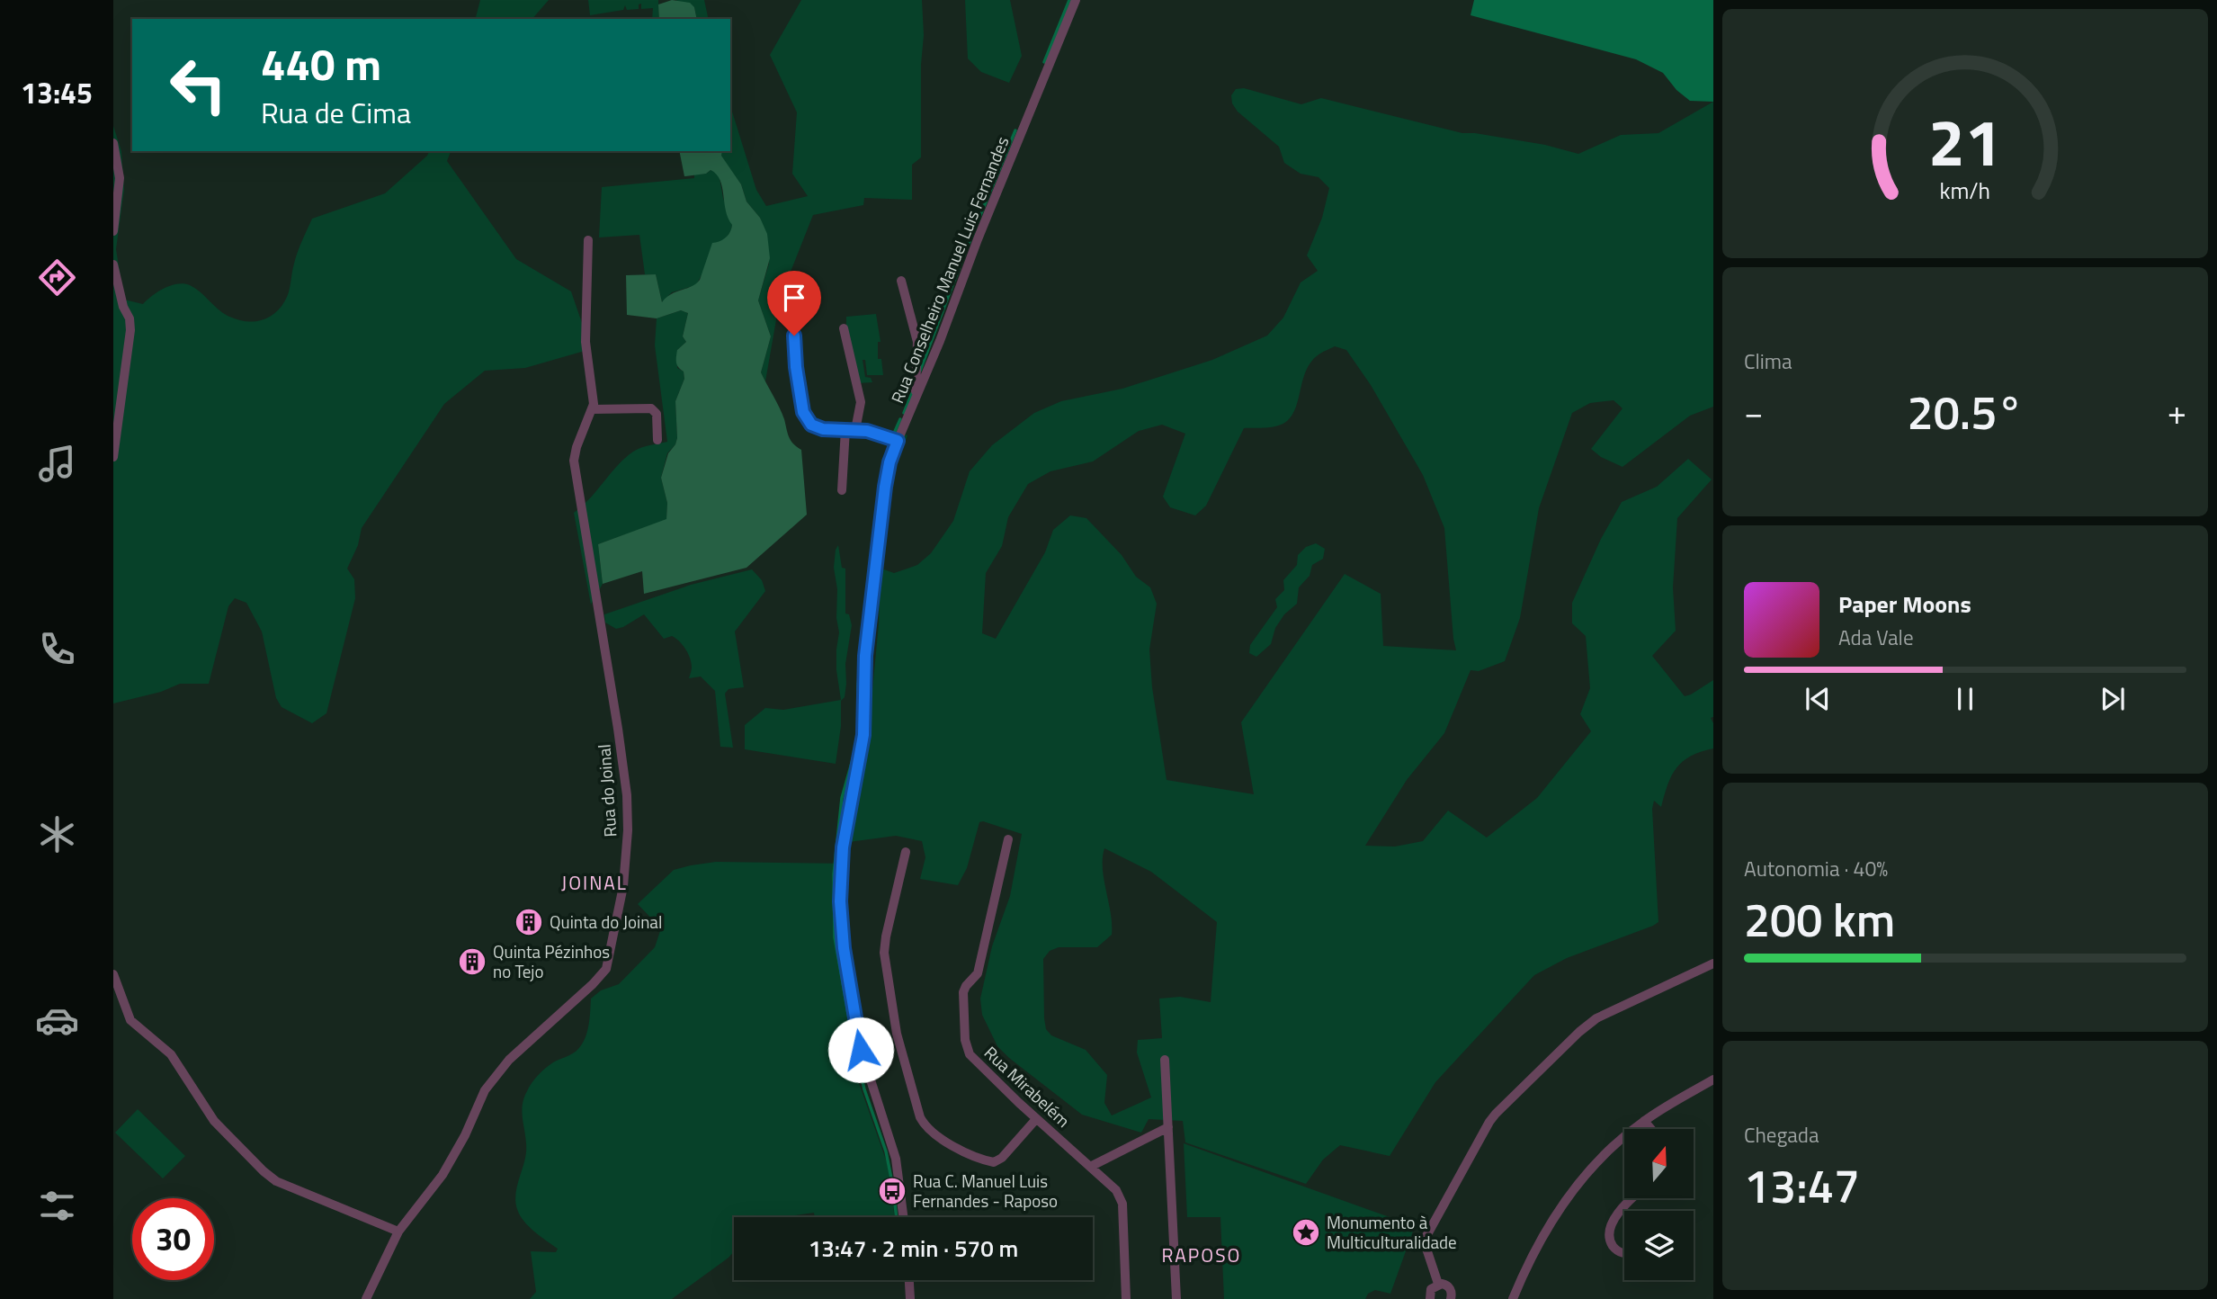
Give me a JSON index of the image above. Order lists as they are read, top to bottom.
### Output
{
  "streets": {
    "street": ["Rua Conselheiro Manuel Luis Fernandes", "Rua do Joinal", "Rua Mirabelém"]
  },
  "districts": ["JOINAL", "RAPOSO"],
  "places": {
    "building": ["Quinta do Joinal", "Quinta Pézinhos no Tejo"],
    "bus stop": ["Rua C. Manuel Luis Fernandes - Raposo"],
    "place": ["Monumento à Multiculturalidade"]
  },
  "north": "top",
  "page": {
    "tabs": "13:45",
    "turn": ["440 m", "Rua de Cima"],
    "tile": [
      "Clima",
      ["Autonomia · 40%", "200 km"],
      ["Chegada", "13:47"]
    ],
    "heat": ["−", "20.5°", "+"],
    "song": ["Paper Moons", "Ada Vale"],
    "limit": "30",
    "trip": "13:47 · 2 min · 570 m",
    "gauge": ["21", "km/h"]
  }
}
